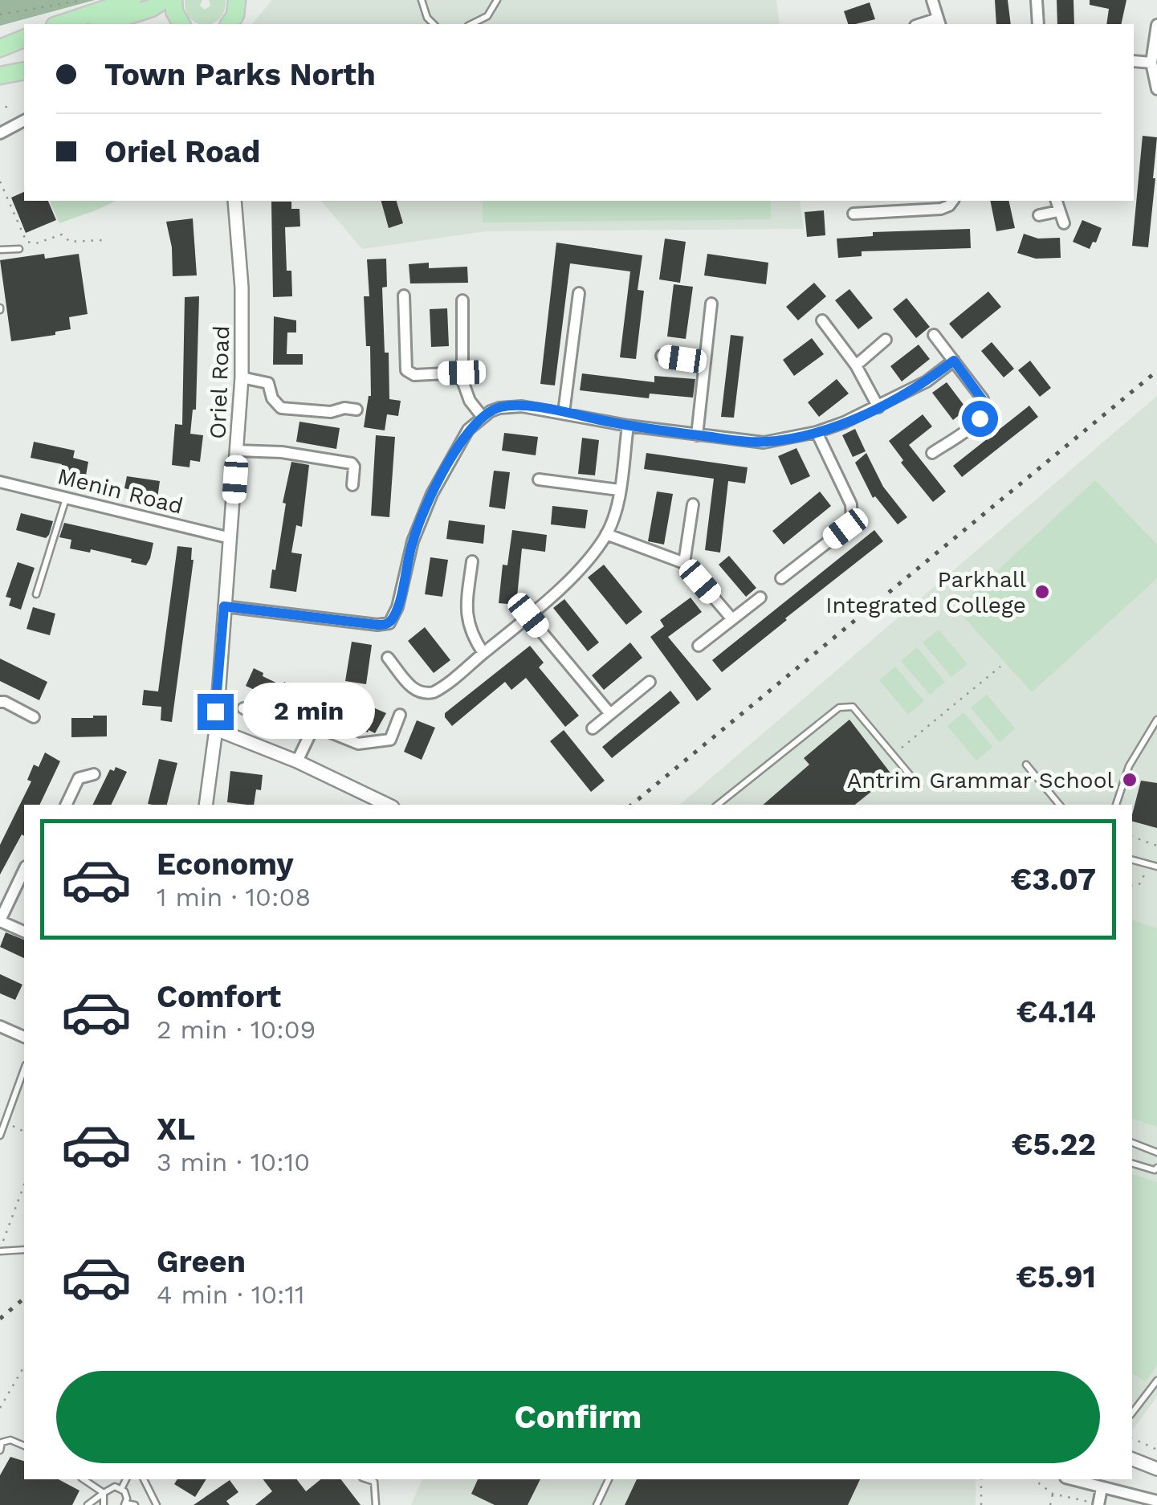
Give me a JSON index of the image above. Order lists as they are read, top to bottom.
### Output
{
  "streets": {
    "street": ["Oriel Road", "Menin Road"]
  },
  "crossings": [
    ["Oriel Road", "Menin Road"]
  ],
  "places": ["Parkhall Integrated College", "Antrim Grammar School"],
  "page": {
    "banner": ["Town Parks North", "Oriel Road"],
    "bubble": "2 min",
    "list": [
      {
        "name": "Economy",
        "note": "1 min · 10:08",
        "value": "€3.07"
      },
      {
        "name": "Comfort",
        "note": "2 min · 10:09",
        "value": "€4.14"
      },
      {
        "name": "XL",
        "note": "3 min · 10:10",
        "value": "€5.22"
      },
      {
        "name": "Green",
        "note": "4 min · 10:11",
        "value": "€5.91"
      }
    ],
    "buttons": "Confirm"
  }
}
